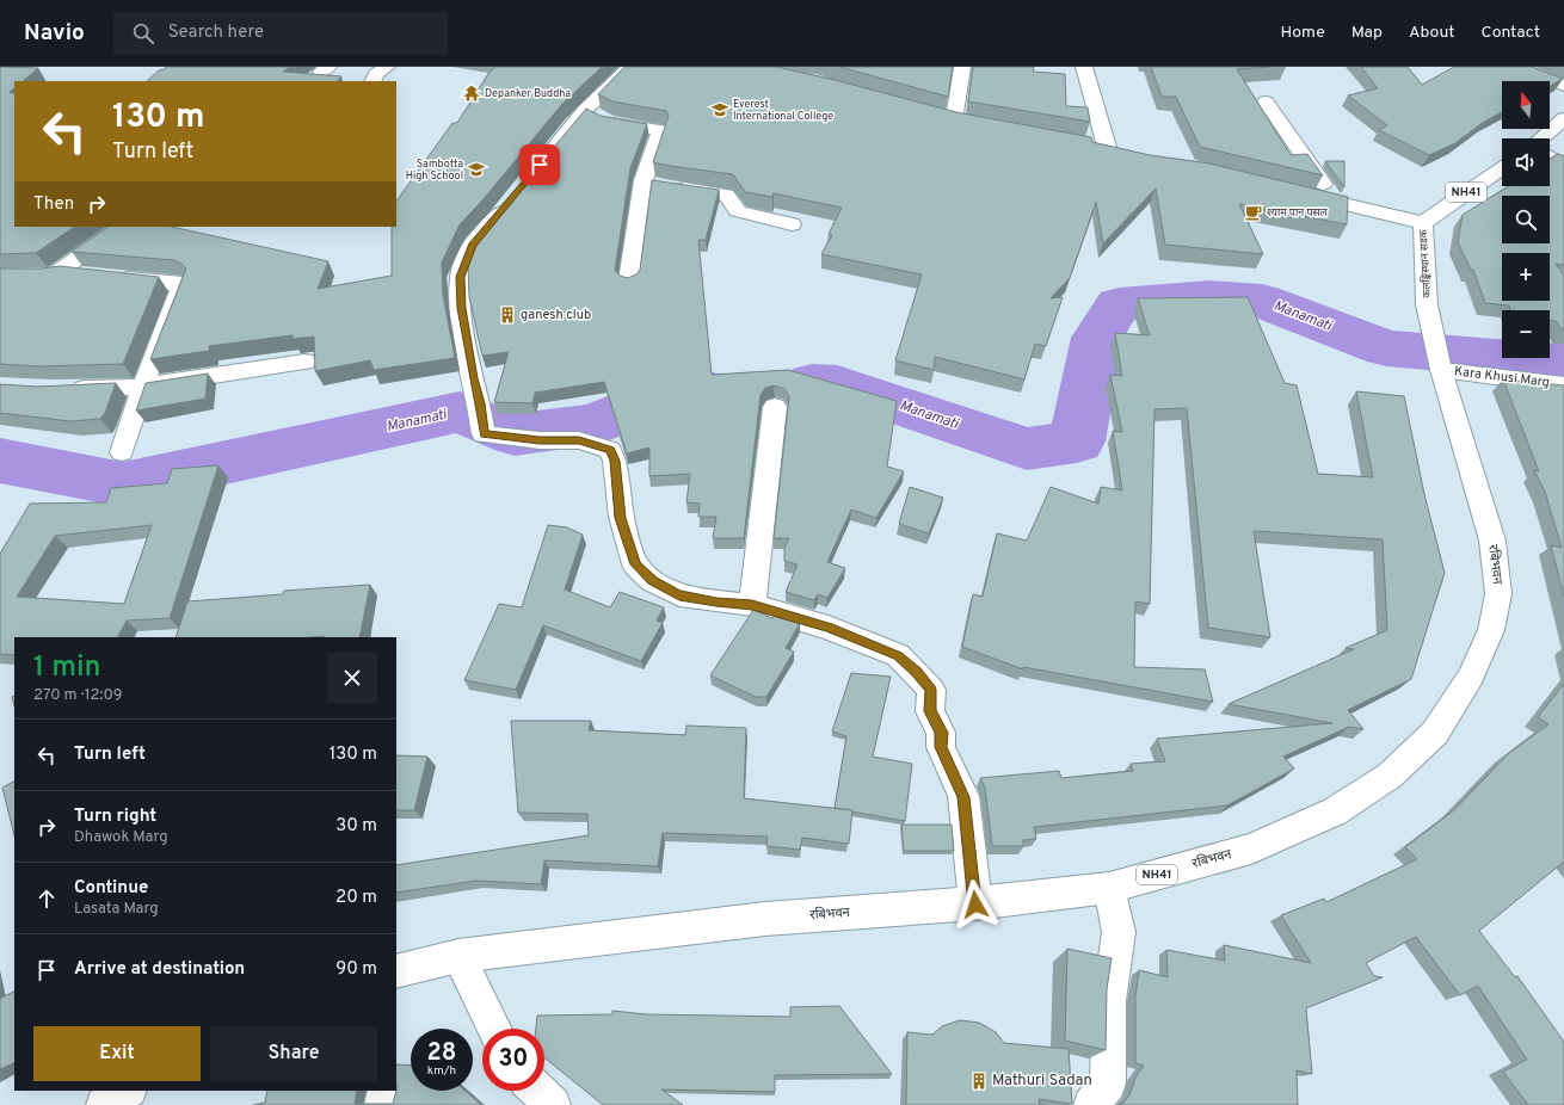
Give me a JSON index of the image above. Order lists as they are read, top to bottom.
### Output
{
  "streets": {
    "main road": [
      "NH41",
      "कलङ्किस्थान सडक",
      "Kara Khusi Marg",
      "रबिभवन"
    ]
  },
  "crossings": [
    ["NH41", "कलङ्किस्थान सडक"],
    ["NH41", "रबिभवन"],
    ["कलङ्किस्थान सडक", "Kara Khusi Marg"],
    ["कलङ्किस्थान सडक", "रबिभवन"],
    ["Kara Khusi Marg", "रबिभवन"]
  ],
  "water": ["Manamati"],
  "places": {
    "temple": ["Depanker Buddha"],
    "school or university": ["Everest International College", "Sambotta High School"],
    "cafe": ["श्याम पान पसल"],
    "building": ["ganesh club", "Mathuri Sadan"]
  },
  "north": "top",
  "page": {
    "header": "Navio",
    "search": "Search here",
    "nav": [
      "Home",
      "Map",
      "About",
      "Contact"
    ],
    "map_buttons": ["+", "−"],
    "turn": ["130 m", "Turn left"],
    "then": "Then",
    "heading": ["1 min", "270 m · 12:09"],
    "list": [
      {
        "name": "Turn left",
        "value": "130 m"
      },
      {
        "name": "Turn right",
        "note": "Dhawok Marg",
        "value": "30 m"
      },
      {
        "name": "Continue",
        "note": "Lasata Marg",
        "value": "20 m"
      },
      {
        "name": "Arrive at destination",
        "value": "90 m"
      }
    ],
    "buttons": ["Exit", "Share"],
    "speed": "28 km/h",
    "limit": "30"
  }
}
